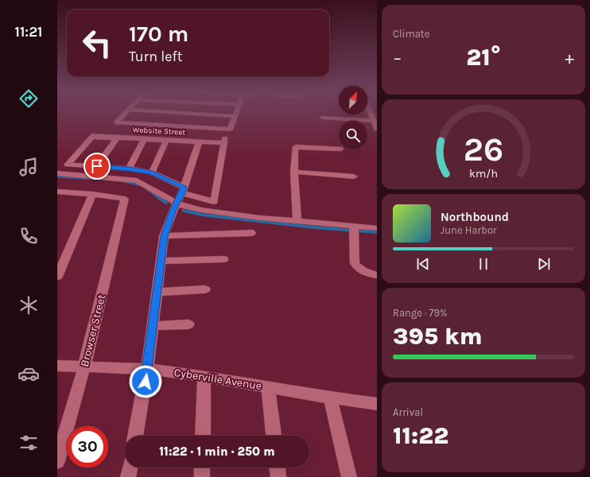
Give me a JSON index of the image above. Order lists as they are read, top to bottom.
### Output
{
  "streets": {
    "street": ["Website Street", "Browser Street", "Cyberville Avenue"]
  },
  "crossings": [
    ["Browser Street", "Cyberville Avenue"]
  ],
  "north": "top right",
  "page": {
    "tabs": "11:21",
    "tile": [
      "Climate",
      ["Range · 79%", "395 km"],
      ["Arrival", "11:22"]
    ],
    "turn": ["170 m", "Turn left"],
    "heat": ["−", "21°", "+"],
    "song": ["Northbound", "June Harbor"],
    "limit": "30",
    "trip": "11:22 · 1 min · 250 m",
    "gauge": ["26", "km/h"]
  }
}
